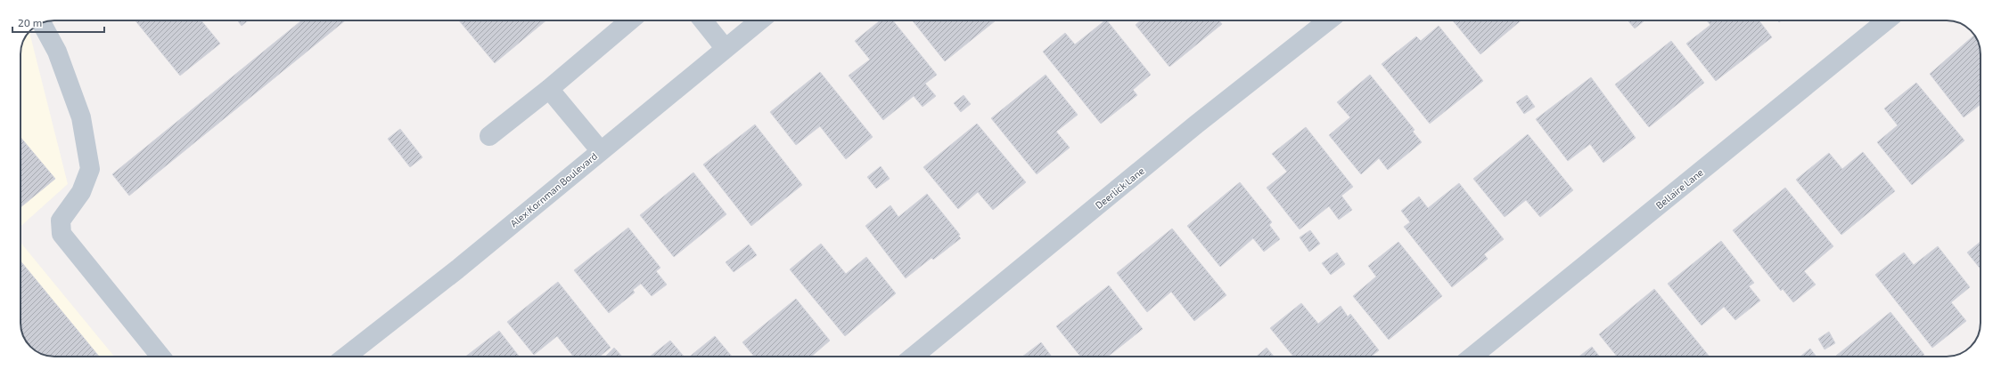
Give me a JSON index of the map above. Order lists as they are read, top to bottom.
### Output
{
  "streets": {
    "street": ["Deerlick Lane", "Bellaire Lane", "Alex Kornman Boulevard"]
  },
  "scale_bar": "20 m"
}
